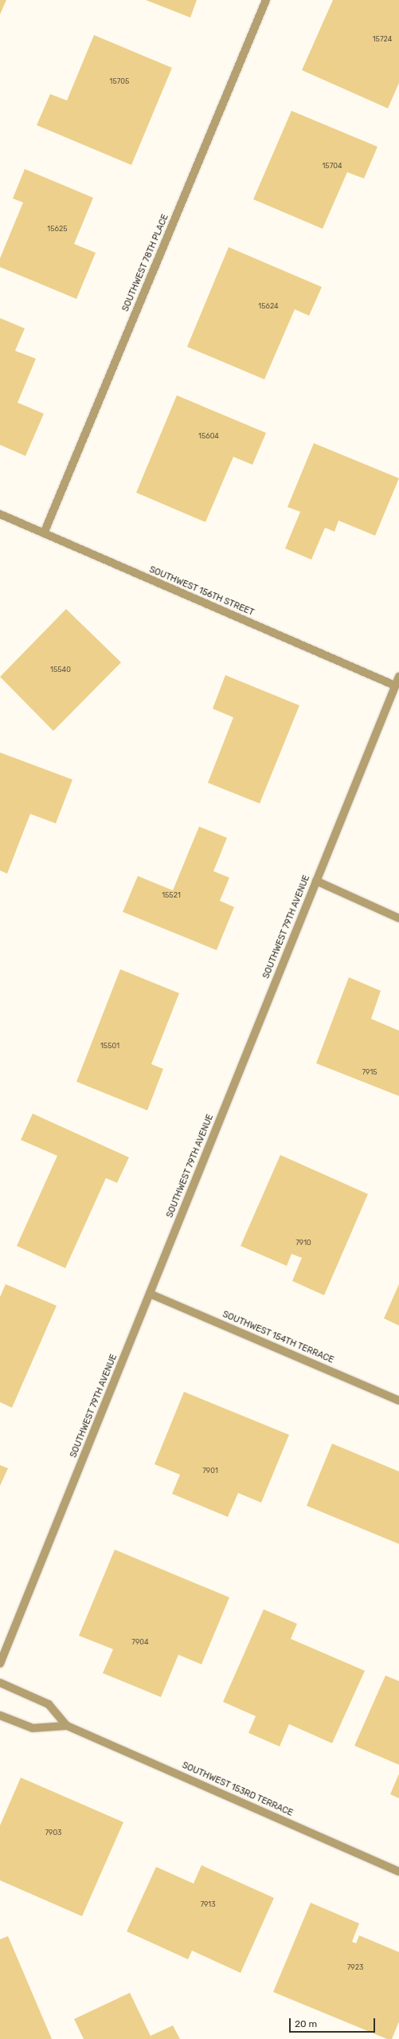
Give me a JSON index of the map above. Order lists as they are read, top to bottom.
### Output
{
  "streets": {
    "street": [
      "SOUTHWEST 78TH PLACE",
      "SOUTHWEST 156TH STREET",
      "SOUTHWEST 79TH AVENUE",
      "SOUTHWEST 154TH TERRACE",
      "SOUTHWEST 153RD TERRACE"
    ]
  },
  "crossings": [
    ["SOUTHWEST 78TH PLACE", "SOUTHWEST 156TH STREET"],
    ["SOUTHWEST 156TH STREET", "SOUTHWEST 79TH AVENUE"],
    ["SOUTHWEST 79TH AVENUE", "SOUTHWEST 154TH TERRACE"]
  ],
  "house_numbers": [
    "15724",
    "15705",
    "15704",
    "15625",
    "15624",
    "15604",
    "15540",
    "15521",
    "15501",
    "7915",
    "7910",
    "7901",
    "7904",
    "7903",
    "7913",
    "7923"
  ],
  "scale_bar": "20 m"
}
